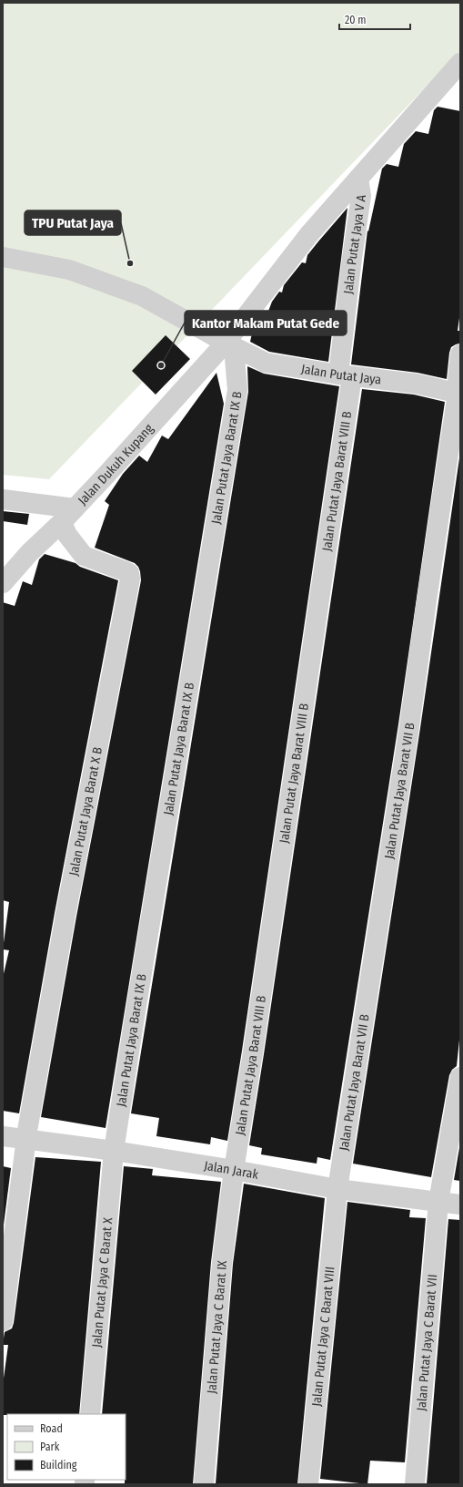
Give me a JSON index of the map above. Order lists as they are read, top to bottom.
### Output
{
  "streets": {
    "street": [
      "Jalan Putat Jaya V A",
      "Jalan Putat Jaya",
      "Jalan Putat Jaya Barat IX B",
      "Jalan Dukuh Kupang",
      "Jalan Putat Jaya Barat VIII B",
      "Jalan Putat Jaya Barat VII B",
      "Jalan Putat Jaya Barat X B",
      "Jalan Jarak",
      "Jalan Putat Jaya C Barat X",
      "Jalan Putat Jaya C Barat IX",
      "Jalan Putat Jaya C Barat VIII",
      "Jalan Putat Jaya C Barat VII"
    ]
  },
  "crossings": [
    ["Jalan Putat Jaya V A", "Jalan Putat Jaya"],
    ["Jalan Putat Jaya V A", "Jalan Dukuh Kupang"],
    ["Jalan Putat Jaya V A", "Jalan Putat Jaya Barat VIII B"],
    ["Jalan Putat Jaya", "Jalan Putat Jaya Barat IX B"],
    ["Jalan Putat Jaya", "Jalan Dukuh Kupang"],
    ["Jalan Putat Jaya", "Jalan Putat Jaya Barat VIII B"],
    ["Jalan Putat Jaya", "Jalan Putat Jaya Barat VII B"],
    ["Jalan Putat Jaya Barat IX B", "Jalan Dukuh Kupang"],
    ["Jalan Putat Jaya Barat IX B", "Jalan Jarak"],
    ["Jalan Putat Jaya Barat IX B", "Jalan Putat Jaya C Barat X"],
    ["Jalan Dukuh Kupang", "Jalan Putat Jaya Barat X B"],
    ["Jalan Putat Jaya Barat VIII B", "Jalan Jarak"],
    ["Jalan Putat Jaya Barat VIII B", "Jalan Putat Jaya C Barat IX"],
    ["Jalan Putat Jaya Barat VII B", "Jalan Jarak"],
    ["Jalan Putat Jaya Barat VII B", "Jalan Putat Jaya C Barat VIII"],
    ["Jalan Putat Jaya Barat X B", "Jalan Jarak"],
    ["Jalan Jarak", "Jalan Putat Jaya C Barat X"],
    ["Jalan Jarak", "Jalan Putat Jaya C Barat IX"],
    ["Jalan Jarak", "Jalan Putat Jaya C Barat VIII"],
    ["Jalan Jarak", "Jalan Putat Jaya C Barat VII"]
  ],
  "places": ["TPU Putat Jaya", "Kantor Makam Putat Gede"],
  "legend": ["Road", "Park", "Building"],
  "scale_bar": "20 m"
}
